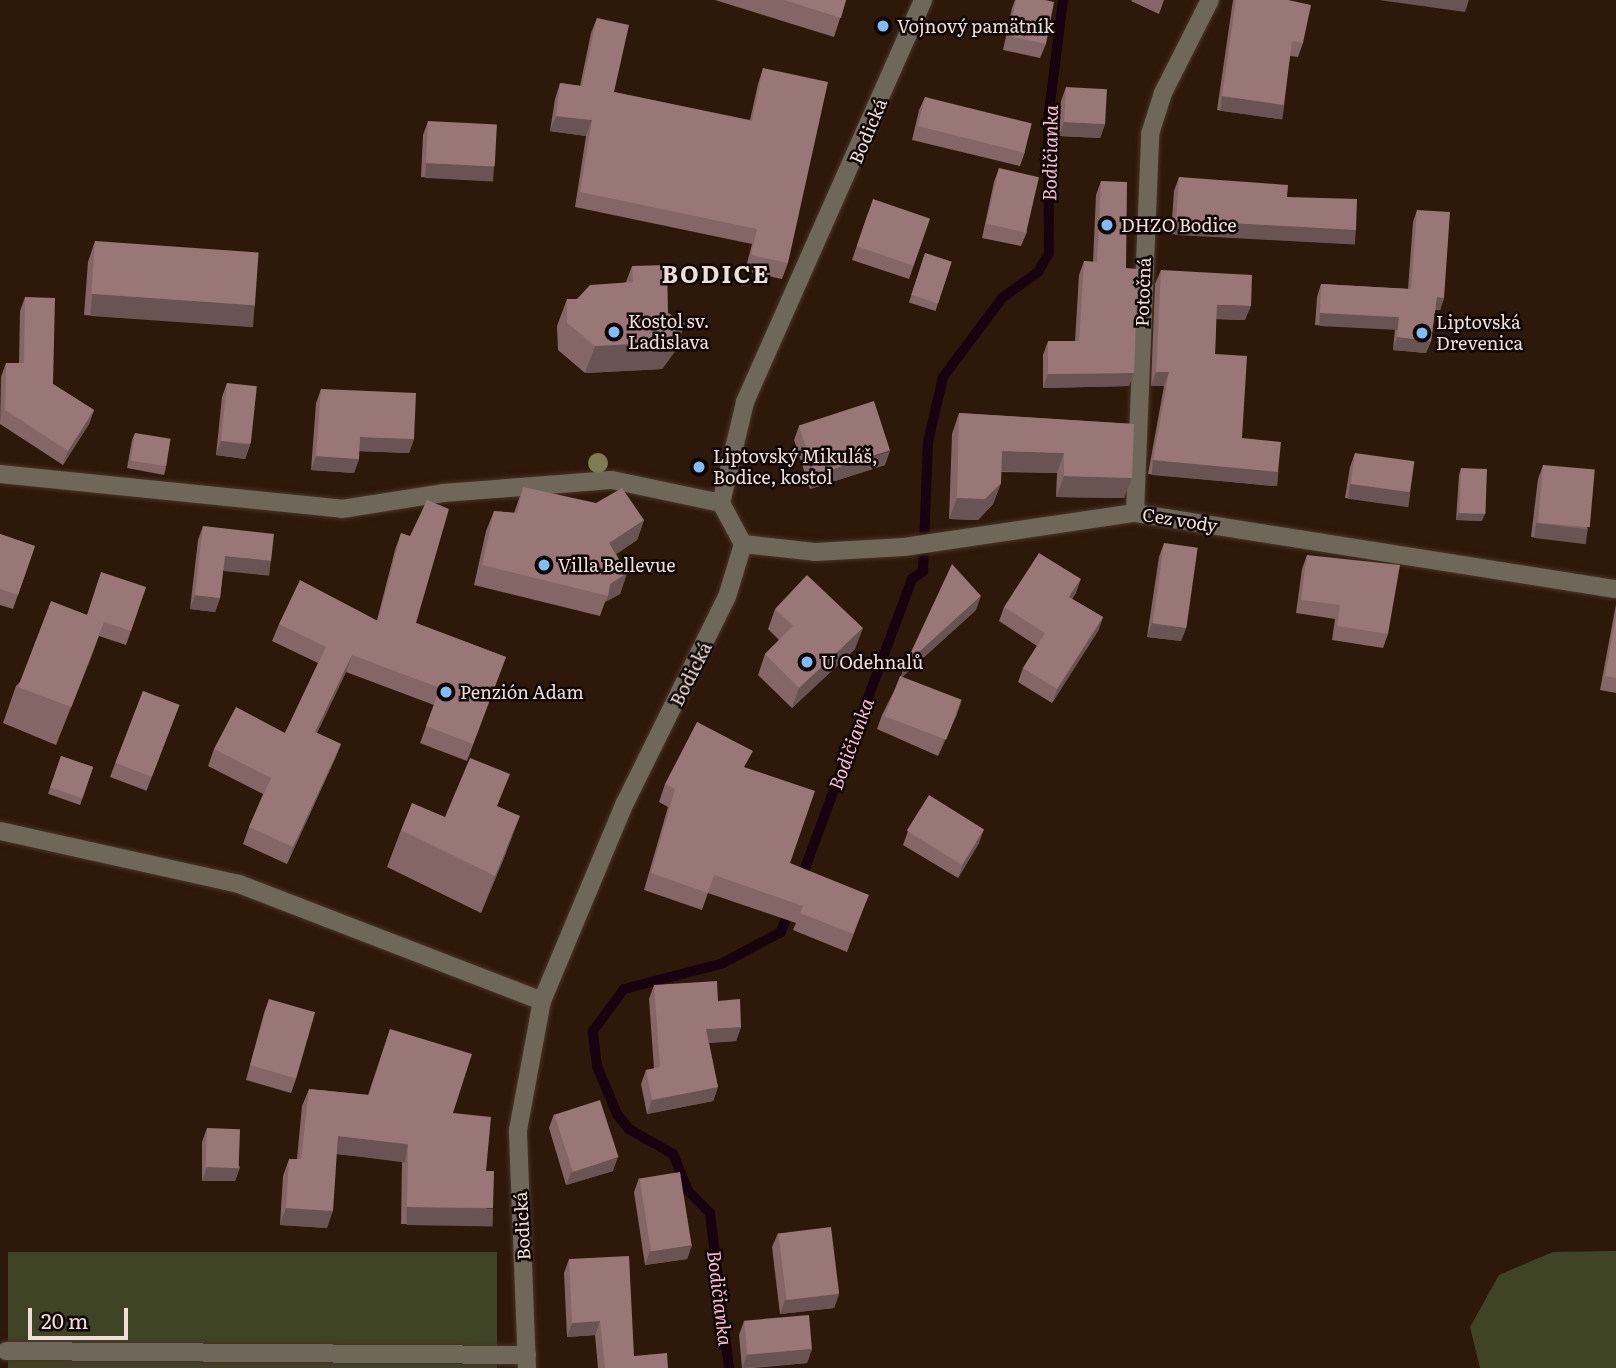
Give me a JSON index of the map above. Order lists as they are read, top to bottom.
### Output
{
  "streets": {
    "street": ["Bodická", "Potočná", "Cez vody"]
  },
  "crossings": [
    ["Bodická", "Cez vody"],
    ["Potočná", "Cez vody"]
  ],
  "districts": ["BODICE"],
  "water": ["Bodičianka"],
  "places": [
    "Vojnový pamätník",
    "DHZO Bodice",
    "Kostol sv. Ladislava",
    "Liptovská Drevenica",
    "Liptovský Mikuláš, Bodice, kostol",
    "Villa Bellevue",
    "U Odehnalů",
    "Penzión Adam"
  ],
  "scale_bar": "20 m"
}
